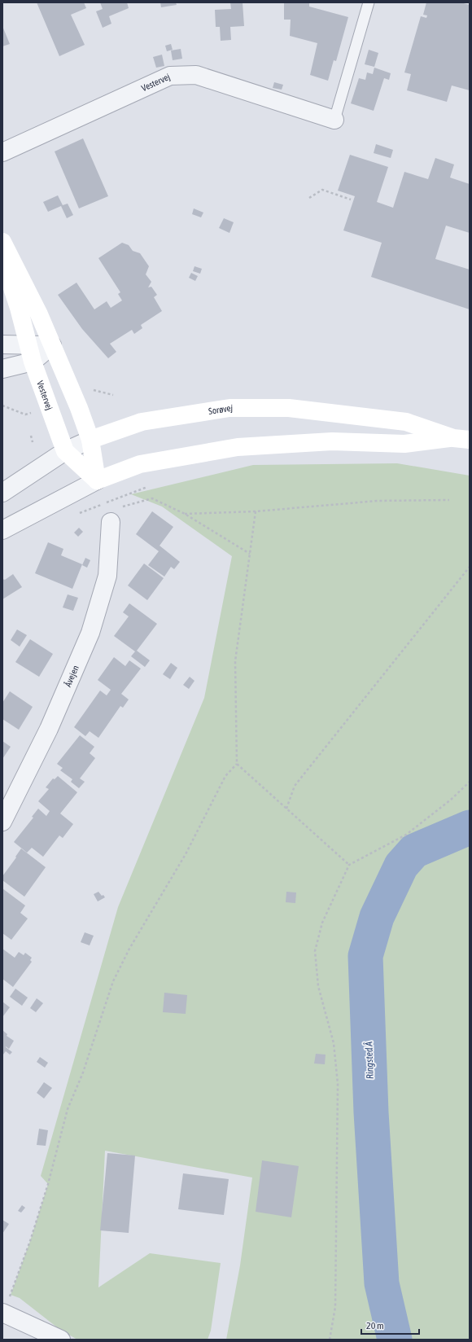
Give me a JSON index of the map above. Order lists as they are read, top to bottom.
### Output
{
  "streets": {
    "main road": ["Vestervej", "Sorøvej"],
    "street": ["Åvejen"]
  },
  "crossings": [
    ["Vestervej", "Sorøvej"]
  ],
  "water": ["Ringsted Å"],
  "scale_bar": "20 m"
}
